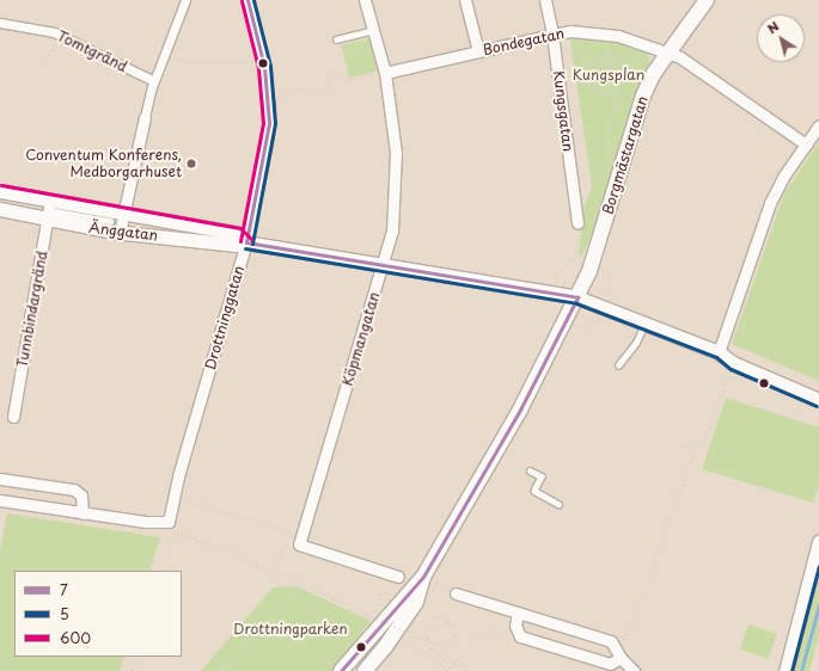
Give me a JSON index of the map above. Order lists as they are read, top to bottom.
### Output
{
  "streets": {
    "main road": ["Borgmästargatan"],
    "street": [
      "Bondegatan",
      "Tomtgränd",
      "Kungsgatan",
      "Änggatan",
      "Tunnbindargränd",
      "Drottninggatan",
      "Köpmangatan"
    ]
  },
  "crossings": [
    ["Bondegatan", "Kungsgatan"],
    ["Bondegatan", "Borgmästargatan"],
    ["Bondegatan", "Köpmangatan"],
    ["Borgmästargatan", "Änggatan"],
    ["Änggatan", "Tunnbindargränd"],
    ["Änggatan", "Drottninggatan"],
    ["Änggatan", "Köpmangatan"]
  ],
  "parks": ["Kungsplan", "Drottningparken"],
  "places": ["Conventum Konferens, Medborgarhuset"],
  "lines": ["transit line 7", "transit line 5", "transit line 600"],
  "legend": ["7", "5", "600"],
  "north": "top left"
}
